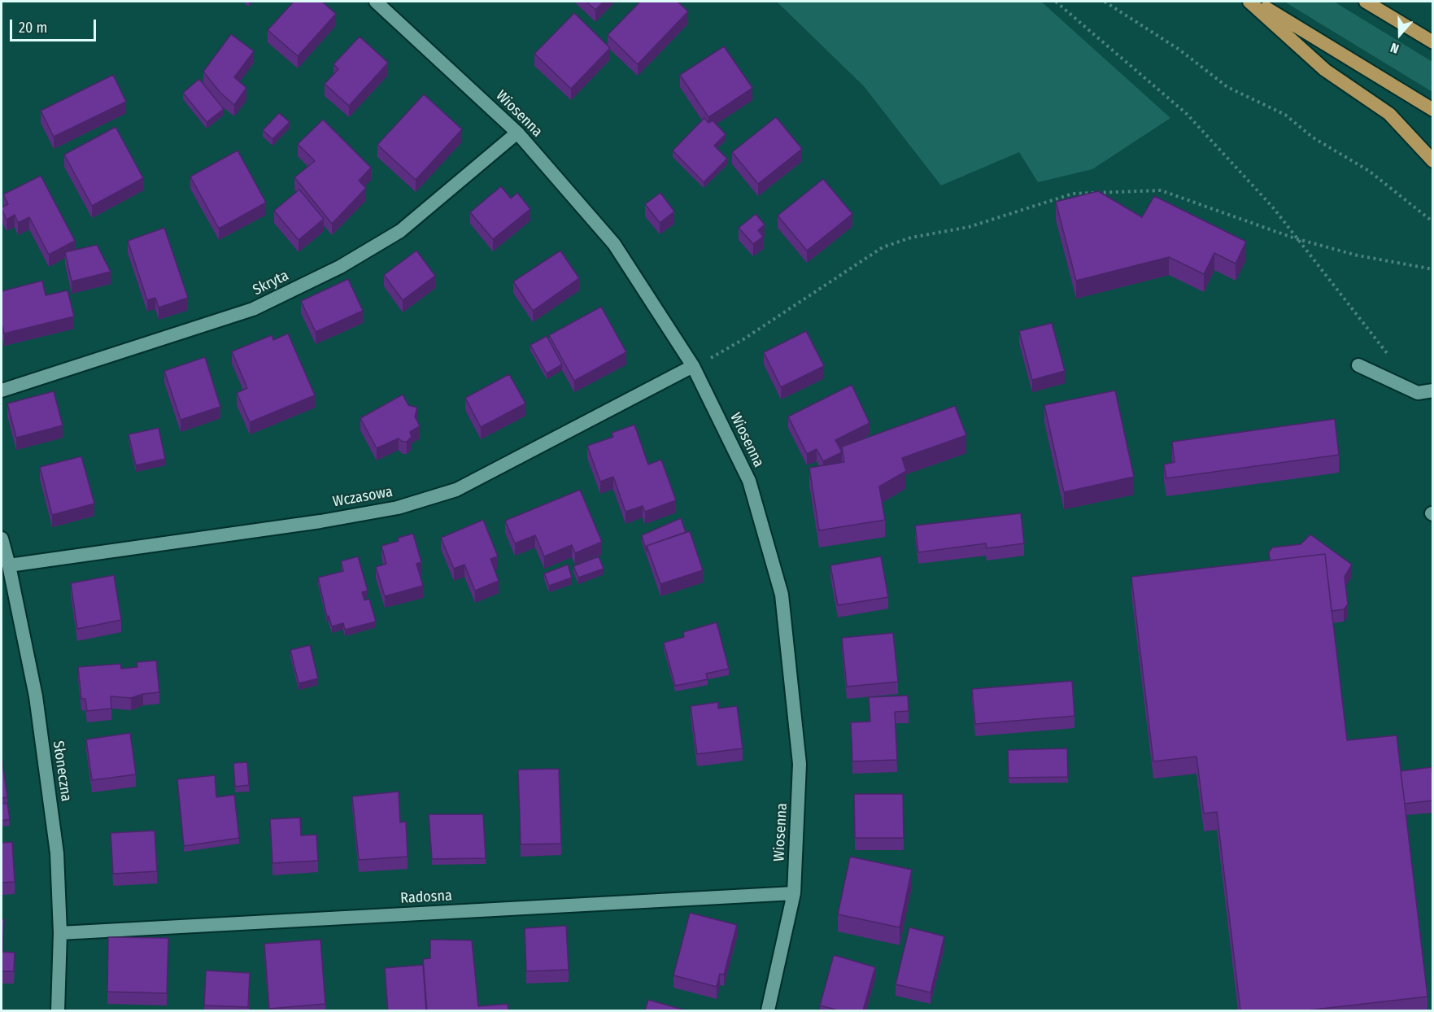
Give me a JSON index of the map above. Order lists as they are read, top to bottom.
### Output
{
  "streets": {
    "street": [
      "Wiosenna",
      "Skryta",
      "Wczasowa",
      "Słoneczna",
      "Radosna"
    ]
  },
  "crossings": [
    ["Wiosenna", "Skryta"],
    ["Wiosenna", "Wczasowa"],
    ["Wiosenna", "Radosna"],
    ["Wczasowa", "Słoneczna"],
    ["Słoneczna", "Radosna"]
  ],
  "scale_bar": "20 m",
  "north": "bottom"
}
